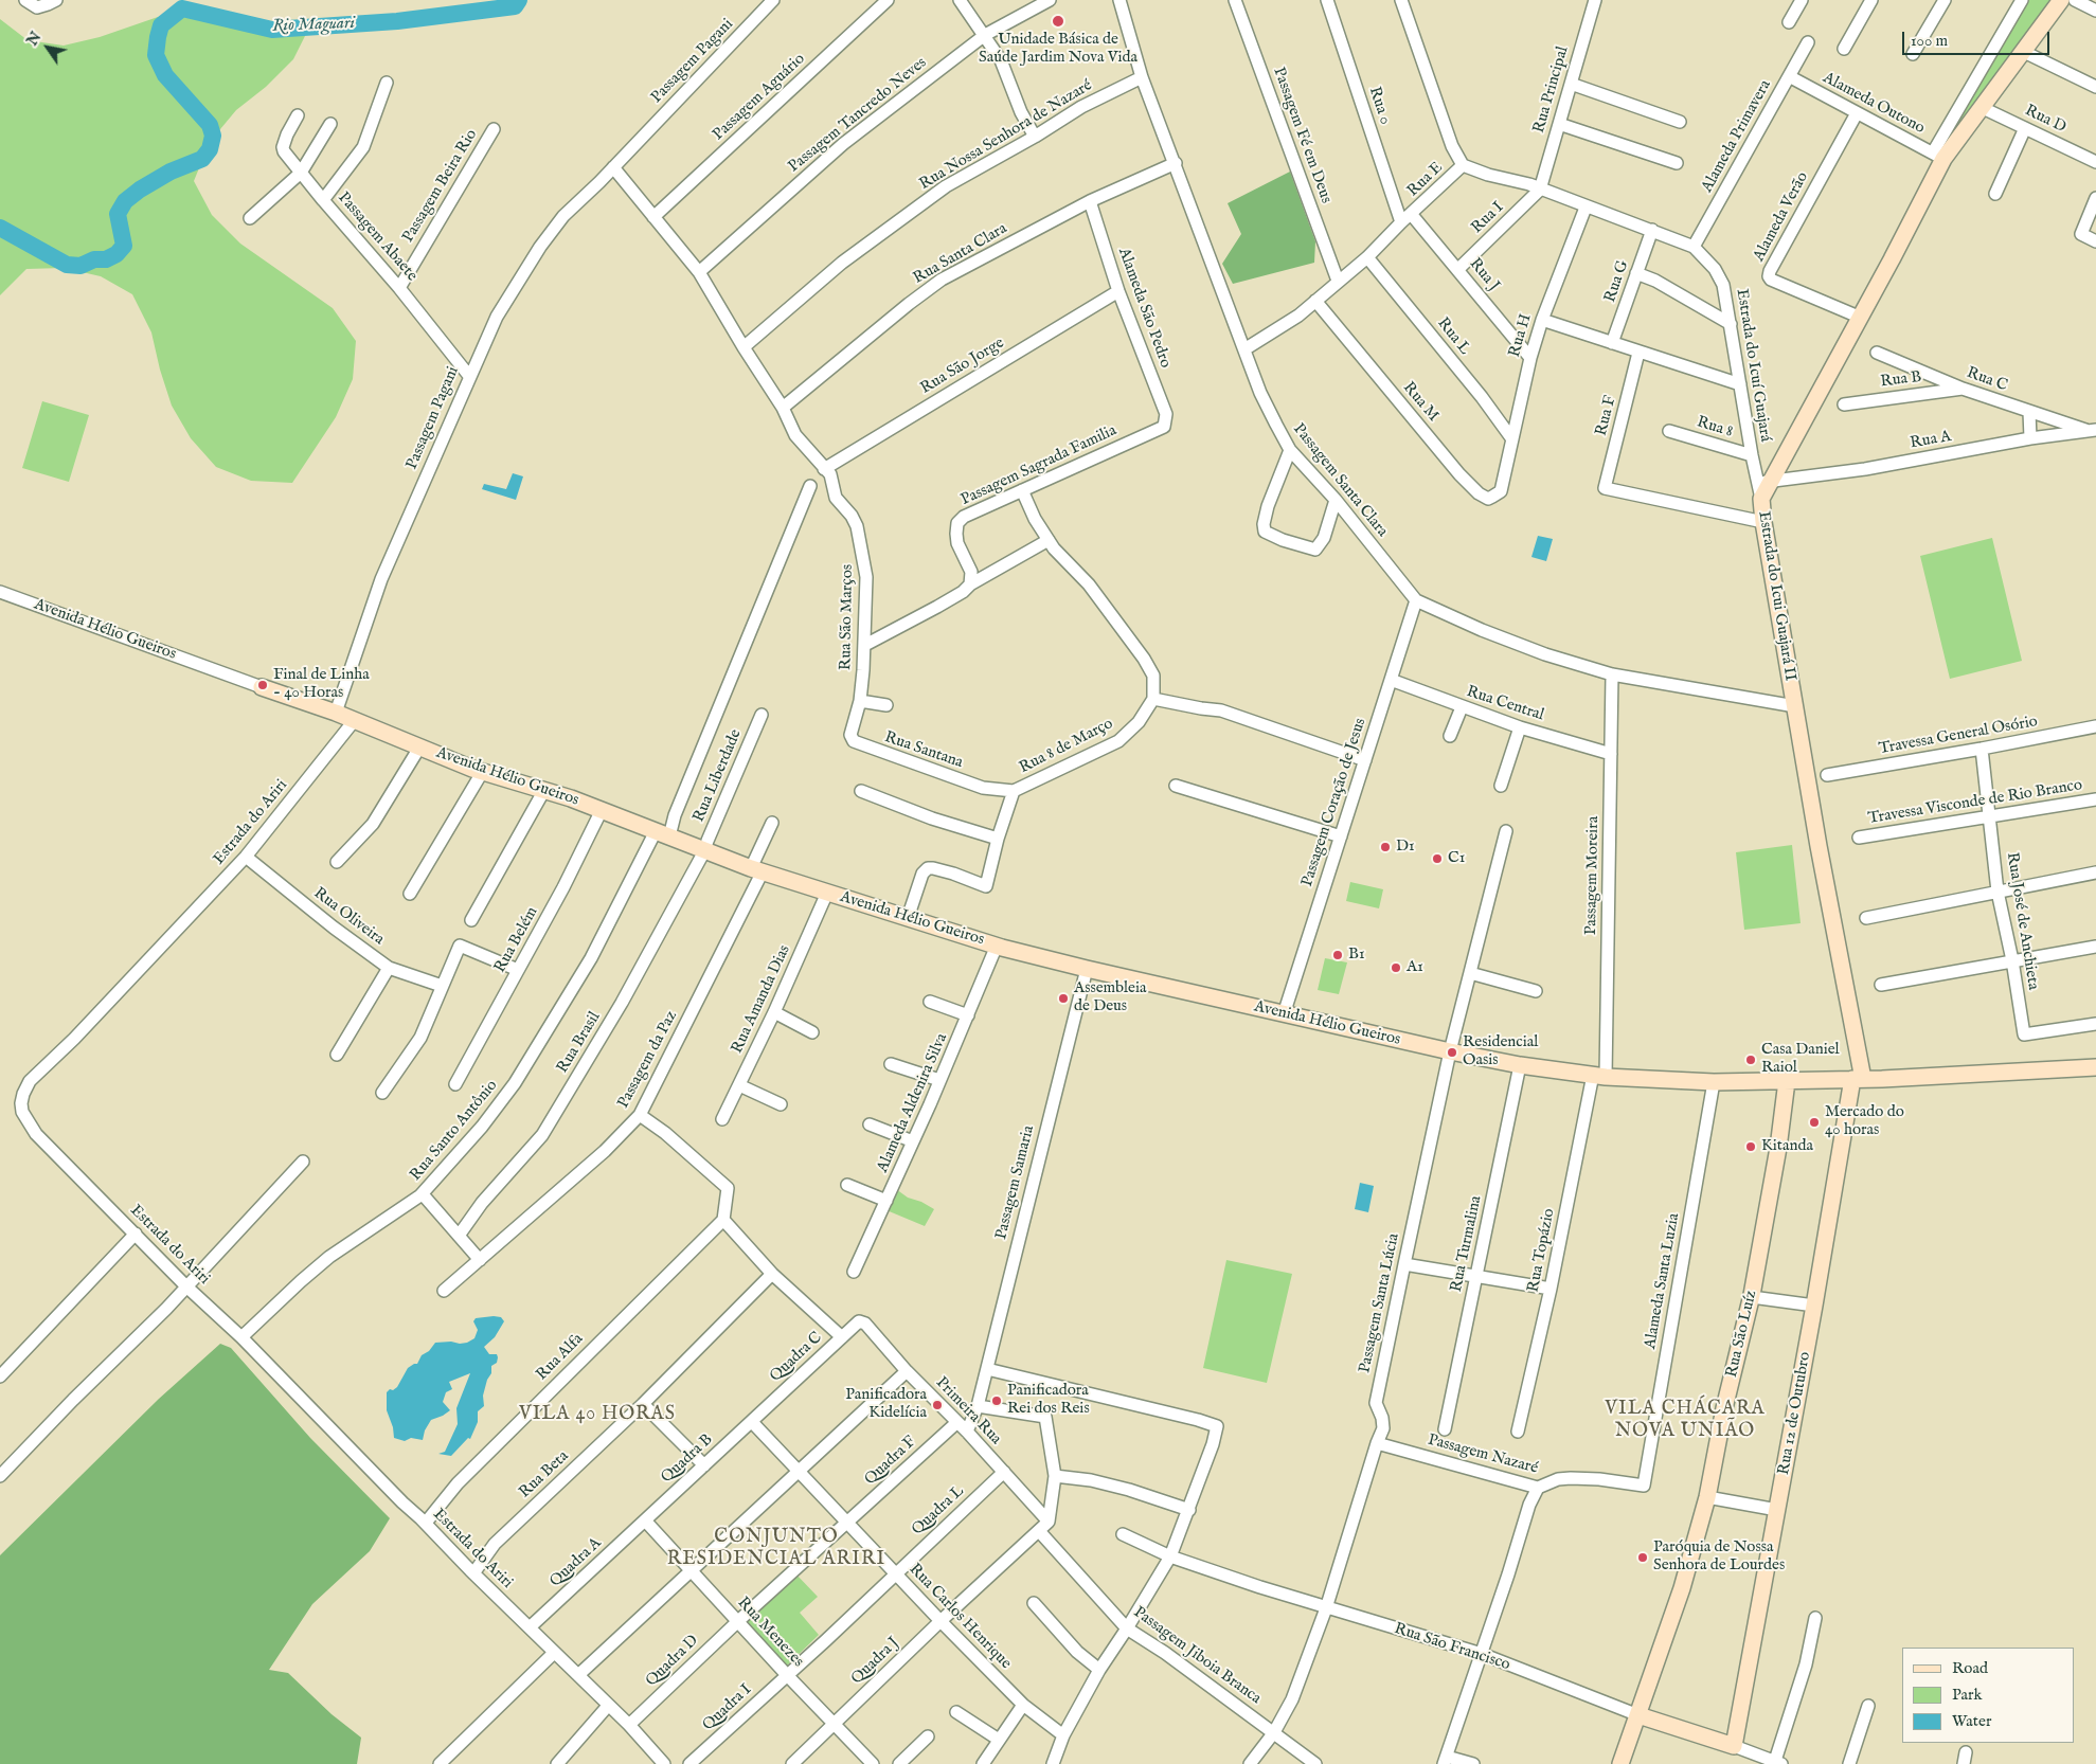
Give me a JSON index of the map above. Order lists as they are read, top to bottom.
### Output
{
  "streets": {
    "main road": [
      "Estrada do Icui Guajará II",
      "Avenida Hélio Gueiros",
      "Rua São Luíz",
      "Rua 12 de Outubro",
      "Rua São Francisco"
    ],
    "street": [
      "Passagem Pagani",
      "Rua Principal",
      "Passagem Aguário",
      "Alameda Outono",
      "Rua 0",
      "Passagem Tancredo Neves",
      "Rua D",
      "Rua Nossa Senhora de Nazaré",
      "Passagem Fé em Deus",
      "Alameda Primavera",
      "Rua E",
      "Passagem Beira Rio",
      "Alameda Verão",
      "Rua I",
      "Passagem Abaete",
      "Rua Santa Clara",
      "Rua J",
      "Rua G",
      "Alameda São Pedro",
      "Rua H",
      "Rua L",
      "Estrada do Icuí Guajará",
      "Rua São Jorge",
      "Rua B",
      "Rua C",
      "Rua M",
      "Rua F",
      "Rua 8",
      "Rua A",
      "Passagem Sagrada Familia",
      "Passagem Santa Clara",
      "Rua São Marços",
      "Rua Central",
      "Travessa General Osório",
      "Rua 8 de Março",
      "Rua Santana",
      "Rua Liberdade",
      "Passagem Coração de Jesus",
      "Travessa Visconde de Rio Branco",
      "Estrada do Ariri",
      "Passagem Moreira",
      "Rua Oliveira",
      "Rua José de Anchieta",
      "Rua Belém",
      "Rua Amanda Dias",
      "Rua Brasil",
      "Passagem da Paz",
      "Alameda Aldenira Silva",
      "Rua Santo Antônio",
      "Passagem Samaria",
      "Rua Turmalina",
      "Rua Topázio",
      "Alameda Santa Luzia",
      "Passagem Santa Lúcia",
      "Rua Alfa",
      "Quadra C",
      "Primeira Rua",
      "Passagem Nazaré",
      "Quadra B",
      "Quadra F",
      "Rua Beta",
      "Quadra L",
      "Quadra A",
      "Rua Carlos Henrique",
      "Rua Menezes",
      "Passagem Jiboia Branca",
      "Quadra D",
      "Quadra J",
      "Quadra I"
    ]
  },
  "crossings": [
    ["Passagem Pagani", "Passagem Abaete"],
    ["Passagem Pagani", "Avenida Hélio Gueiros"],
    ["Rua Principal", "Rua E"],
    ["Rua Principal", "Rua I"],
    ["Alameda Outono", "Alameda Primavera"],
    ["Alameda Outono", "Alameda Verão"],
    ["Alameda Outono", "Estrada do Icui Guajará II"],
    ["Rua 0", "Rua E"],
    ["Rua D", "Estrada do Icui Guajará II"],
    ["Rua Nossa Senhora de Nazaré", "Passagem Santa Clara"],
    ["Passagem Fé em Deus", "Rua E"],
    ["Alameda Primavera", "Rua E"],
    ["Alameda Primavera", "Estrada do Icuí Guajará"],
    ["Rua E", "Rua I"],
    ["Rua E", "Rua J"],
    ["Rua E", "Rua G"],
    ["Rua E", "Rua H"],
    ["Rua E", "Rua L"],
    ["Rua E", "Estrada do Icuí Guajará"],
    ["Rua E", "Rua M"],
    ["Rua E", "Passagem Santa Clara"],
    ["Passagem Beira Rio", "Passagem Abaete"],
    ["Alameda Verão", "Estrada do Icui Guajará II"],
    ["Rua I", "Rua J"],
    ["Rua Santa Clara", "Alameda São Pedro"],
    ["Rua Santa Clara", "Passagem Santa Clara"],
    ["Rua J", "Rua H"],
    ["Alameda São Pedro", "Rua São Jorge"],
    ["Alameda São Pedro", "Passagem Sagrada Familia"],
    ["Rua H", "Rua L"],
    ["Rua H", "Rua M"],
    ["Estrada do Icuí Guajará", "Rua 8"],
    ["Estrada do Icuí Guajará", "Rua A"],
    ["Estrada do Icuí Guajará", "Estrada do Icui Guajará II"],
    ["Rua São Jorge", "Rua São Marços"],
    ["Rua B", "Rua C"],
    ["Rua C", "Rua A"],
    ["Rua F", "Estrada do Icui Guajará II"],
    ["Rua A", "Estrada do Icui Guajará II"],
    ["Passagem Santa Clara", "Estrada do Icui Guajará II"],
    ["Passagem Santa Clara", "Passagem Coração de Jesus"],
    ["Passagem Santa Clara", "Passagem Moreira"],
    ["Estrada do Icui Guajará II", "Avenida Hélio Gueiros"],
    ["Estrada do Icui Guajará II", "Rua 12 de Outubro"],
    ["Rua São Marços", "Rua Santana"],
    ["Avenida Hélio Gueiros", "Rua 8 de Março"],
    ["Avenida Hélio Gueiros", "Rua Liberdade"],
    ["Avenida Hélio Gueiros", "Passagem Coração de Jesus"],
    ["Avenida Hélio Gueiros", "Estrada do Ariri"],
    ["Avenida Hélio Gueiros", "Passagem Moreira"],
    ["Avenida Hélio Gueiros", "Rua Belém"],
    ["Avenida Hélio Gueiros", "Rua Amanda Dias"],
    ["Avenida Hélio Gueiros", "Rua Brasil"],
    ["Avenida Hélio Gueiros", "Passagem da Paz"],
    ["Avenida Hélio Gueiros", "Alameda Aldenira Silva"],
    ["Avenida Hélio Gueiros", "Rua Santo Antônio"],
    ["Avenida Hélio Gueiros", "Passagem Samaria"],
    ["Avenida Hélio Gueiros", "Rua Turmalina"],
    ["Avenida Hélio Gueiros", "Rua Topázio"],
    ["Avenida Hélio Gueiros", "Alameda Santa Luzia"],
    ["Avenida Hélio Gueiros", "Passagem Santa Lúcia"],
    ["Avenida Hélio Gueiros", "Rua São Luíz"],
    ["Avenida Hélio Gueiros", "Rua 12 de Outubro"],
    ["Rua Central", "Passagem Coração de Jesus"],
    ["Rua Central", "Passagem Moreira"],
    ["Travessa General Osório", "Rua José de Anchieta"],
    ["Rua 8 de Março", "Rua Santana"],
    ["Rua Liberdade", "Rua Brasil"],
    ["Travessa Visconde de Rio Branco", "Rua José de Anchieta"],
    ["Estrada do Ariri", "Rua Oliveira"],
    ["Estrada do Ariri", "Rua Santo Antônio"],
    ["Estrada do Ariri", "Rua Alfa"],
    ["Estrada do Ariri", "Rua Beta"],
    ["Estrada do Ariri", "Quadra A"],
    ["Estrada do Ariri", "Quadra D"],
    ["Passagem Moreira", "Rua Topázio"],
    ["Passagem Samaria", "Primeira Rua"],
    ["Alameda Santa Luzia", "Passagem Nazaré"],
    ["Passagem Santa Lúcia", "Passagem Nazaré"],
    ["Passagem Santa Lúcia", "Rua São Francisco"],
    ["Passagem Santa Lúcia", "Passagem Jiboia Branca"],
    ["Rua São Luíz", "Rua São Francisco"],
    ["Quadra C", "Primeira Rua"],
    ["Quadra C", "Quadra B"],
    ["Quadra C", "Rua Carlos Henrique"],
    ["Primeira Rua", "Quadra F"],
    ["Primeira Rua", "Quadra L"],
    ["Rua 12 de Outubro", "Rua São Francisco"],
    ["Quadra B", "Quadra A"],
    ["Quadra B", "Rua Carlos Henrique"],
    ["Quadra B", "Rua Menezes"],
    ["Quadra F", "Rua Carlos Henrique"],
    ["Quadra F", "Rua Menezes"],
    ["Quadra F", "Quadra D"],
    ["Quadra L", "Rua Carlos Henrique"],
    ["Quadra A", "Rua Menezes"],
    ["Rua Carlos Henrique", "Quadra J"],
    ["Rua Menezes", "Quadra D"],
    ["Rua Menezes", "Quadra J"],
    ["Rua Menezes", "Quadra I"]
  ],
  "districts": ["VILA CHÁCARA NOVA UNIÃO", "VILA 40 HORAS", "CONJUNTO RESIDENCIAL ARIRI"],
  "water": ["Rio Maguari"],
  "places": [
    "Unidade Básica de Saúde Jardim Nova Vida",
    "Final de Linha - 40 Horas",
    "D1",
    "C1",
    "B1",
    "A1",
    "Assembleia de Deus",
    "Residencial Oasis",
    "Casa Daniel Raiol",
    "Mercado do 40 horas",
    "Kitanda",
    "Panificadora Rei dos Reis",
    "Panificadora Kidelícia",
    "Paróquia de Nossa Senhora de Lourdes"
  ],
  "legend": ["Road", "Park", "Water"],
  "scale_bar": "100 m",
  "north": "top left"
}
